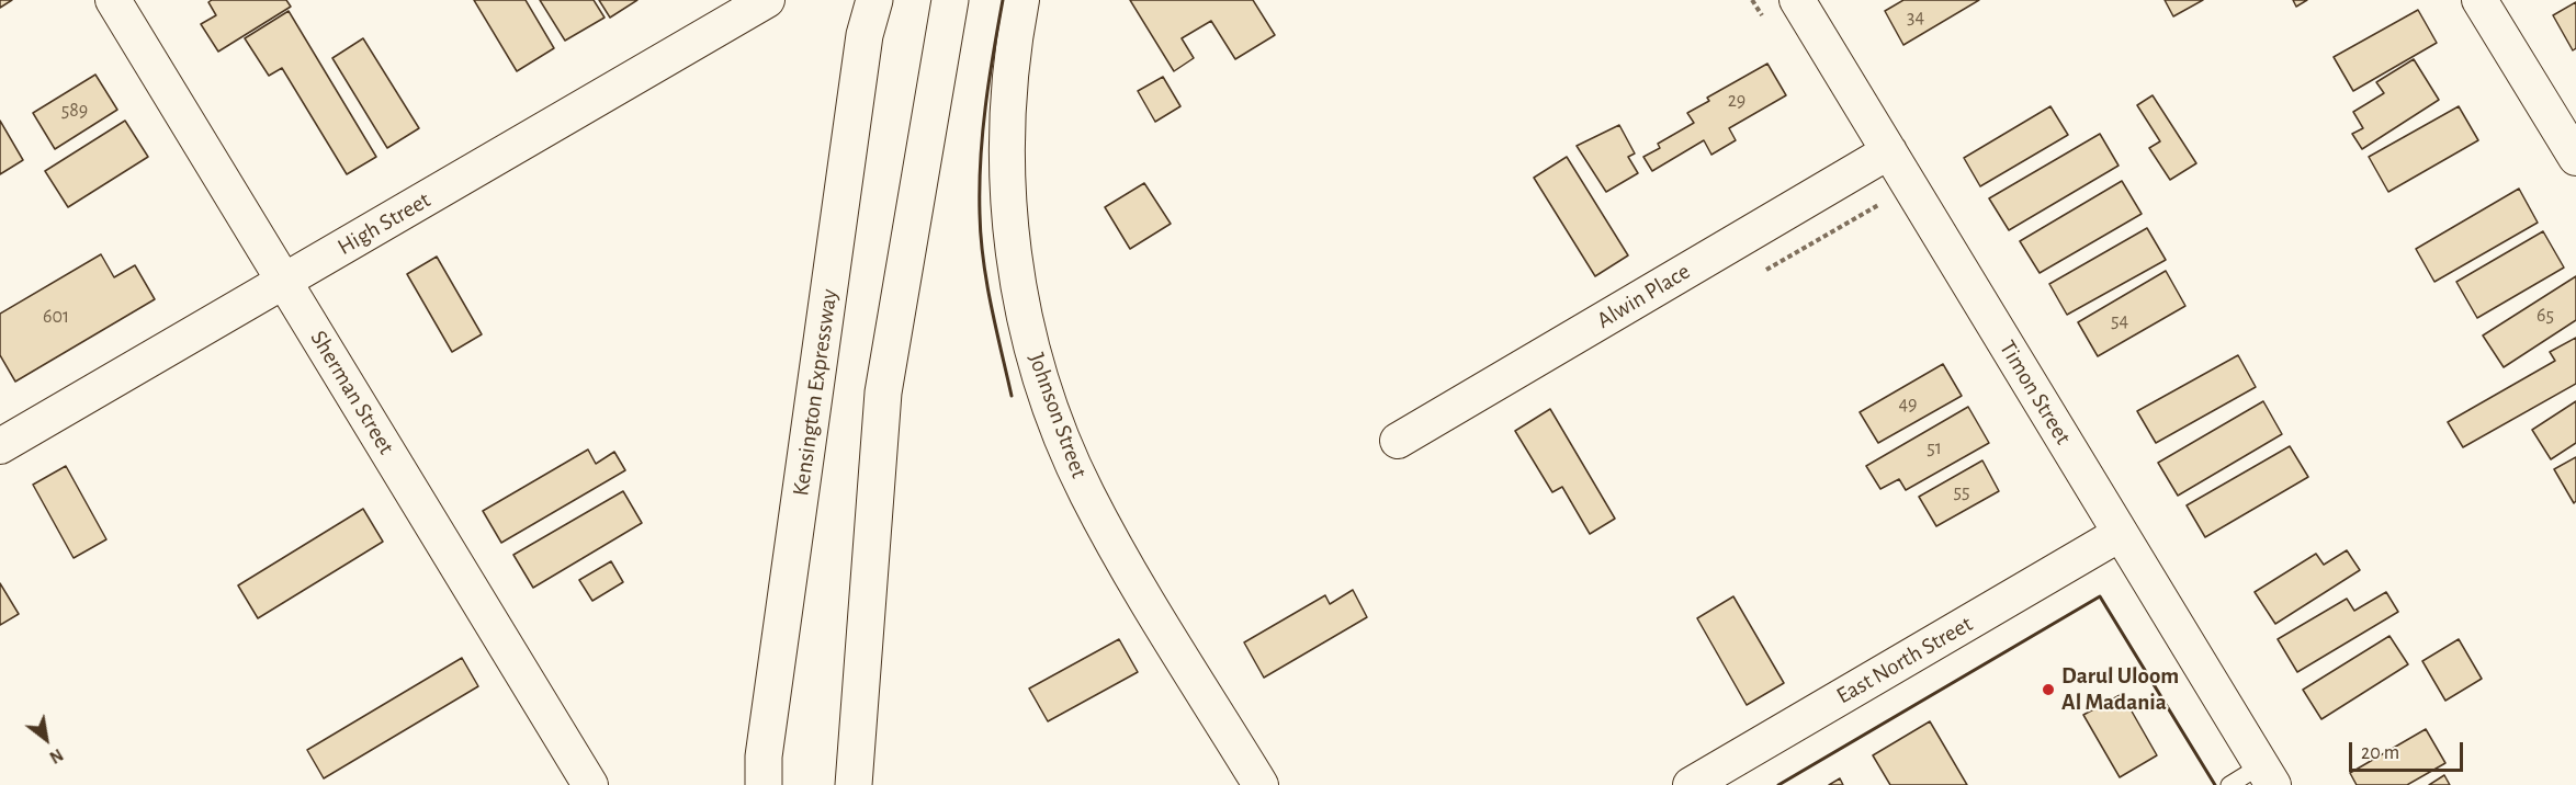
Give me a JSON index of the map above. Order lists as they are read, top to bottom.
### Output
{
  "streets": {
    "highway": ["Kensington Expressway"],
    "street": [
      "High Street",
      "Alwin Place",
      "Sherman Street",
      "Timon Street",
      "Johnson Street",
      "East North Street"
    ]
  },
  "crossings": [
    ["High Street", "Sherman Street"],
    ["Alwin Place", "Timon Street"],
    ["Timon Street", "East North Street"]
  ],
  "places": ["Darul Uloom Al Madania"],
  "house_numbers": [
    "34",
    "29",
    "589",
    "65",
    "601",
    "54",
    "49",
    "51",
    "55"
  ],
  "scale_bar": "20 m",
  "north": "bottom right"
}
